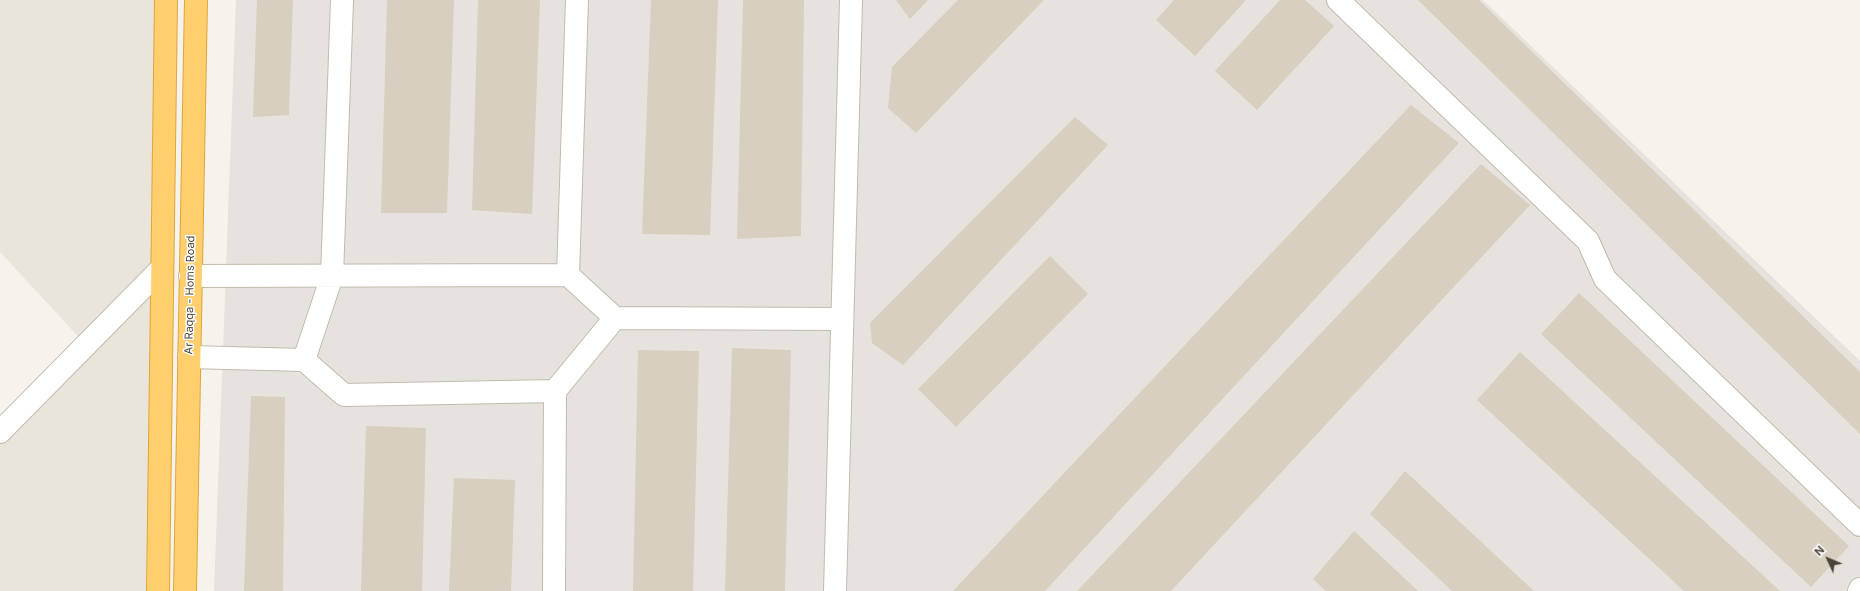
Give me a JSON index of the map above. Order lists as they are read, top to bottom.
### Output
{
  "streets": {
    "highway": ["Ar Raqqa - Homs Road"]
  },
  "north": "top left"
}
